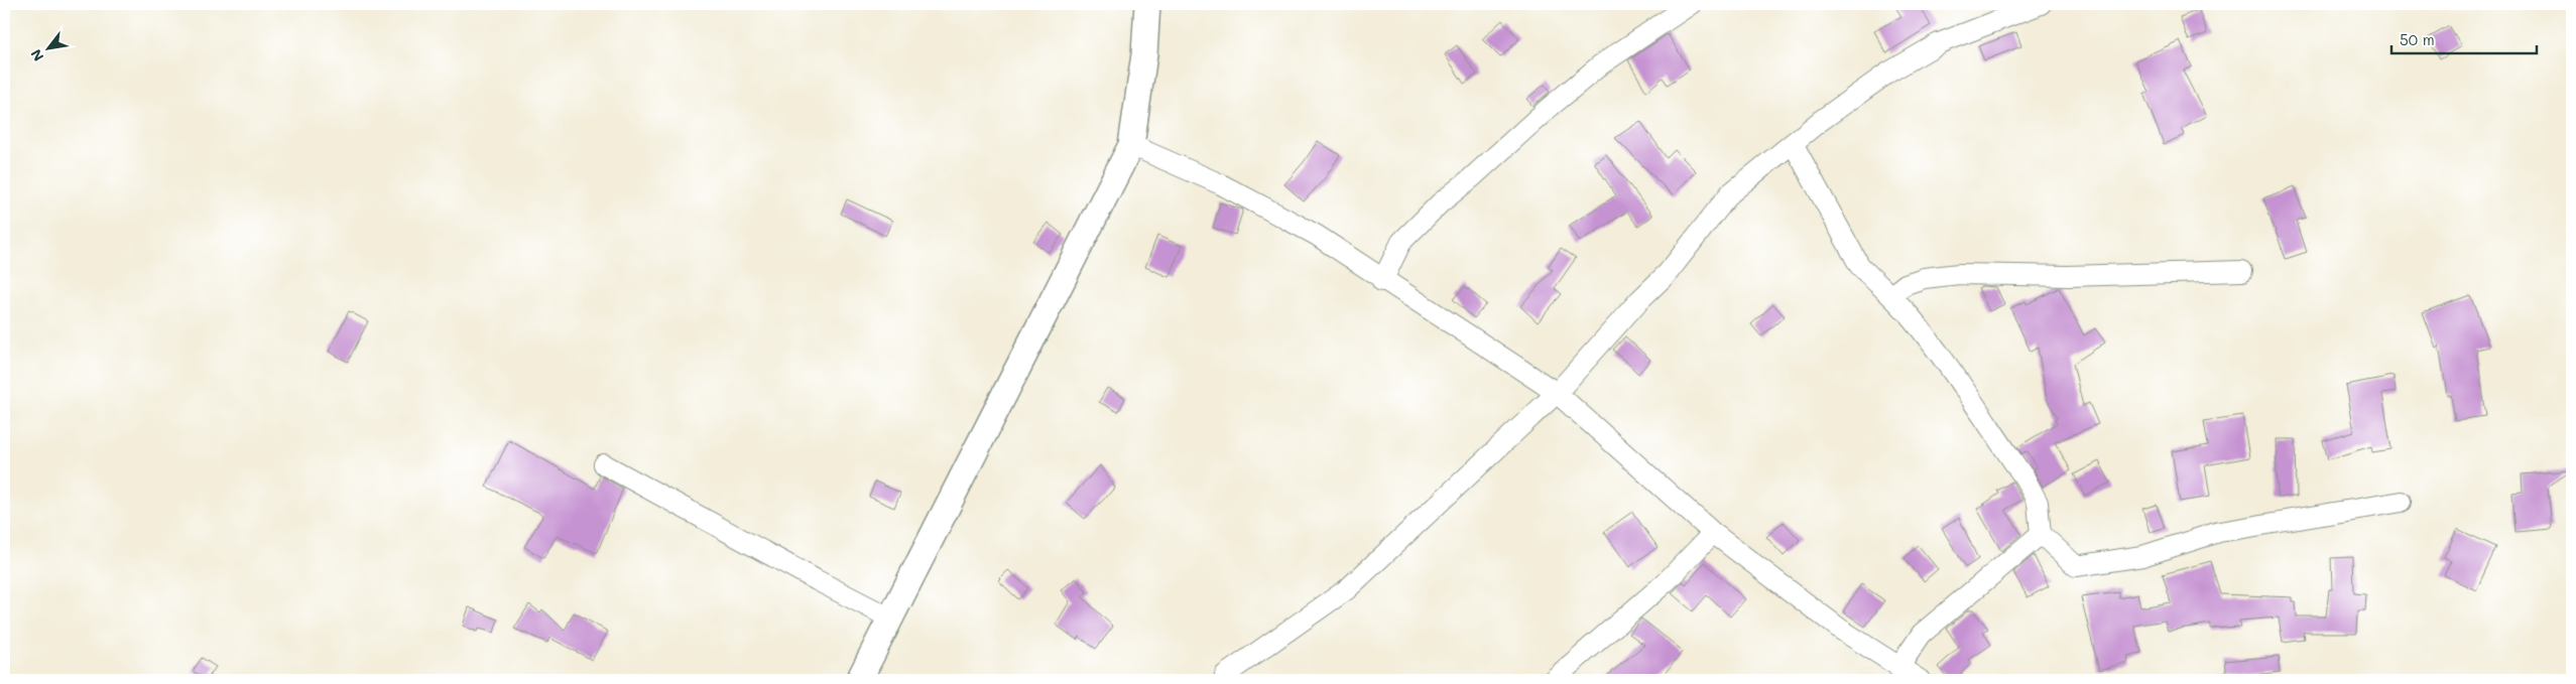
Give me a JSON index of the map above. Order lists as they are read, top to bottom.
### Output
{
  "scale_bar": "50 m",
  "north": "bottom left"
}
